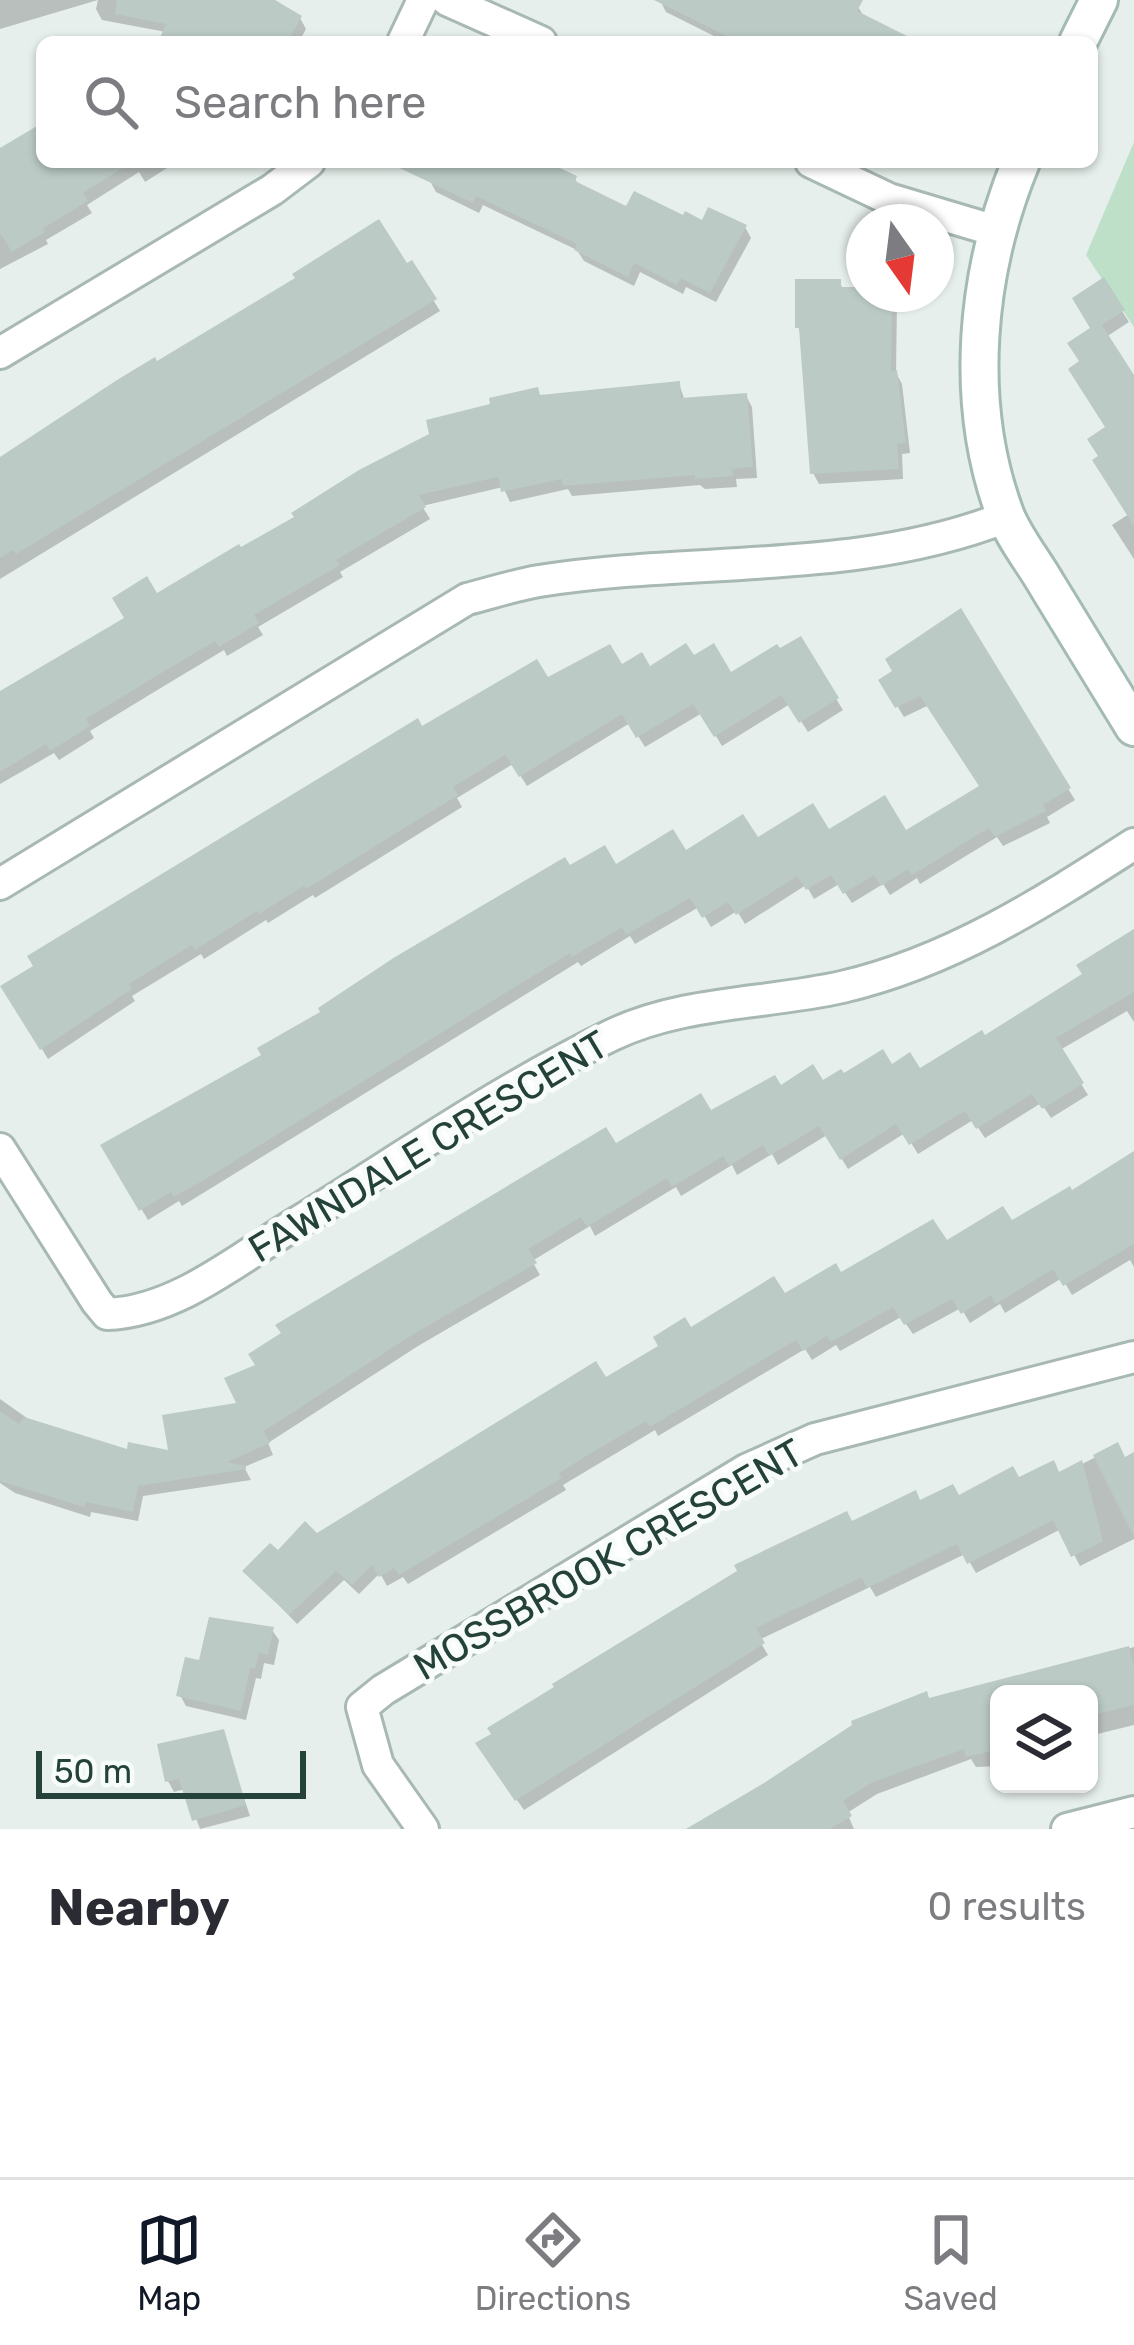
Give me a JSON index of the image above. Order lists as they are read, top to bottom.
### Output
{
  "streets": {
    "street": ["FAWNDALE CRESCENT", "MOSSBROOK CRESCENT"]
  },
  "scale_bar": "50 m",
  "north": "bottom",
  "page": {
    "search": "Search here",
    "scale": "50 m",
    "heading": ["Nearby", "0 results"],
    "nav": ["Map", "Directions", "Saved"]
  }
}
